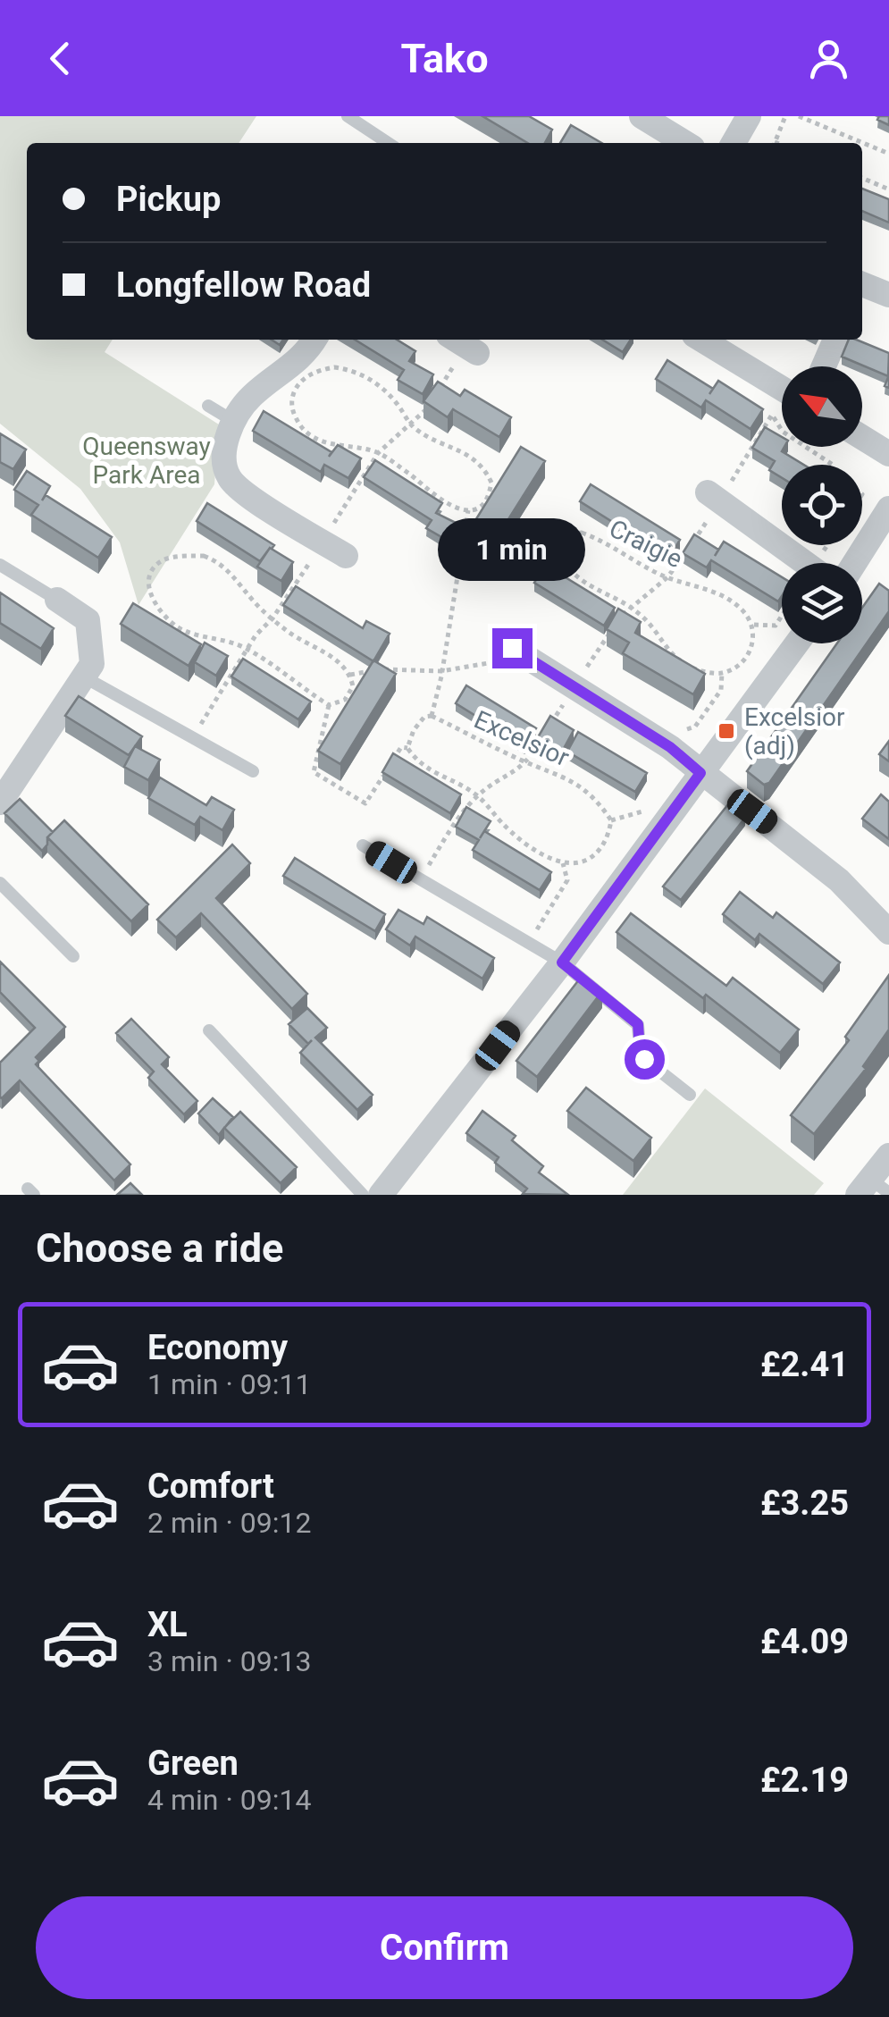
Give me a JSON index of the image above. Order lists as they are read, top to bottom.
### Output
{
  "streets": {
    "path": ["Craigie", "Excelsior"]
  },
  "parks": ["Queensway Park Area"],
  "places": {
    "transit": ["Excelsior (adj)"]
  },
  "north": "top left",
  "page": {
    "header": "Tako",
    "banner": ["Pickup", "Longfellow Road"],
    "bubble": "1 min",
    "heading": "Choose a ride",
    "list": [
      {
        "name": "Economy",
        "note": "1 min · 09:11",
        "value": "£2.41"
      },
      {
        "name": "Comfort",
        "note": "2 min · 09:12",
        "value": "£3.25"
      },
      {
        "name": "XL",
        "note": "3 min · 09:13",
        "value": "£4.09"
      },
      {
        "name": "Green",
        "note": "4 min · 09:14",
        "value": "£2.19"
      }
    ],
    "buttons": "Confirm"
  }
}
